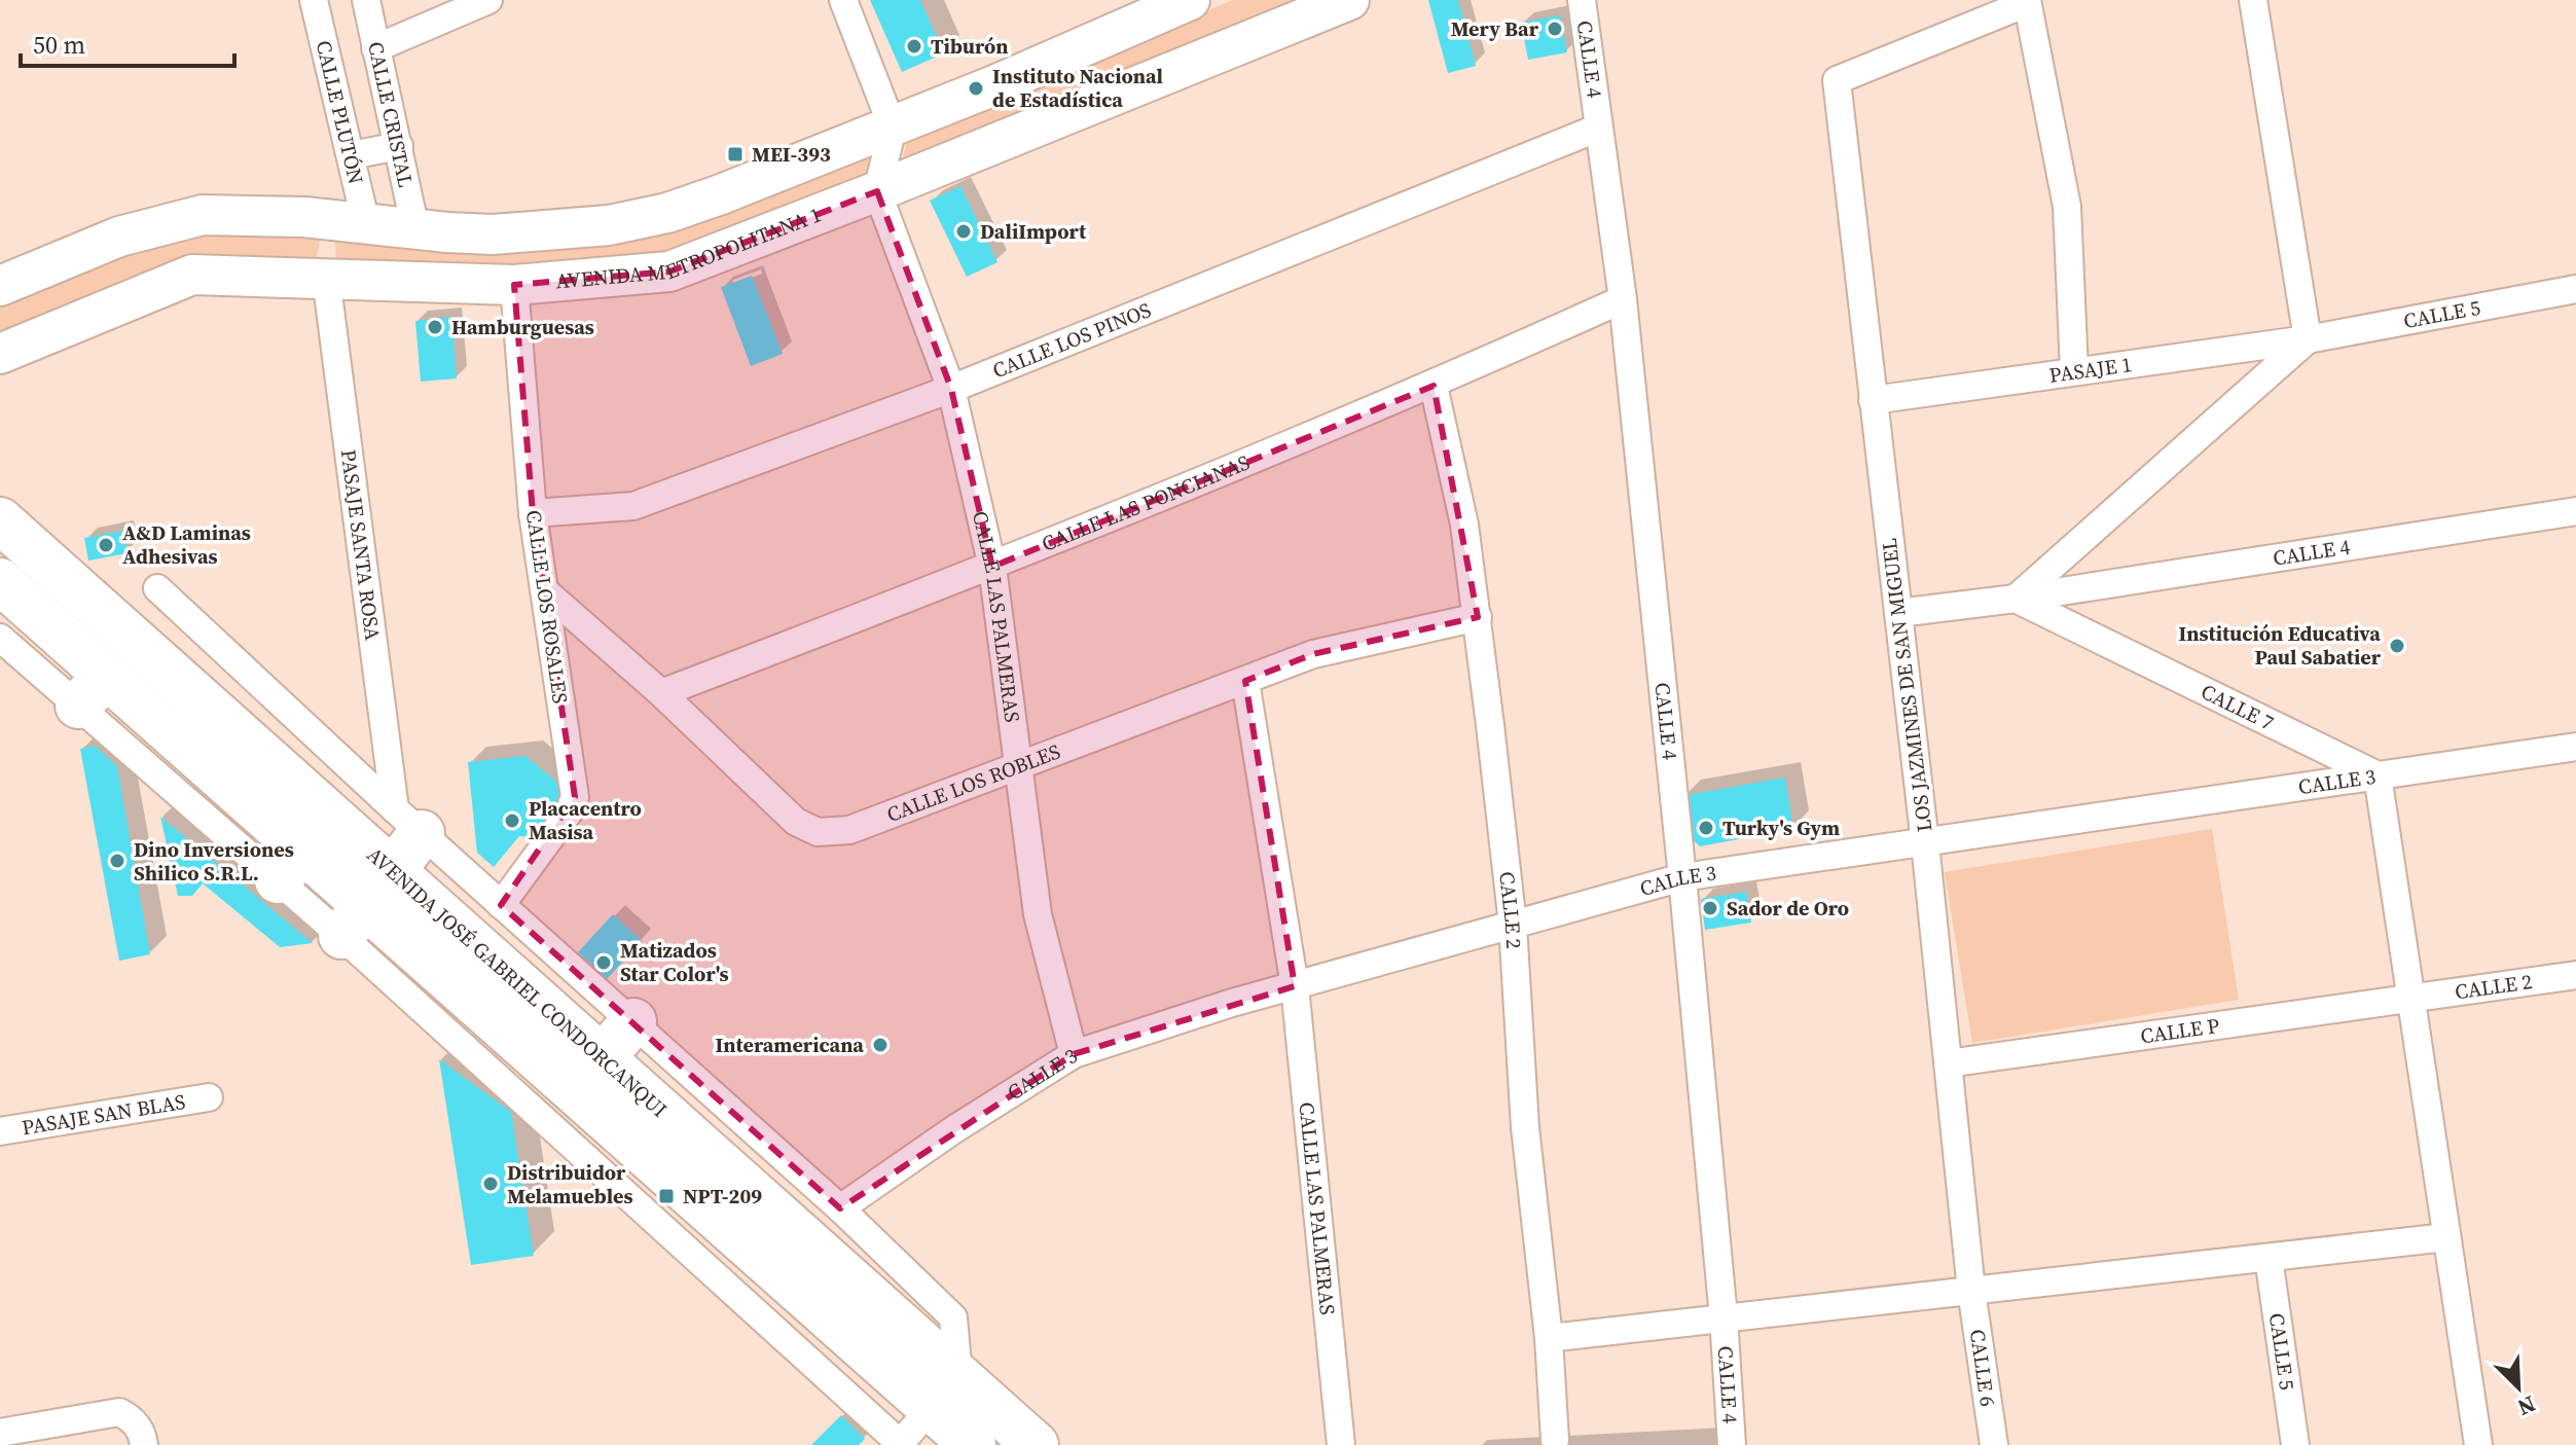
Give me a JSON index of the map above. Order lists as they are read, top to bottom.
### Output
{
  "streets": {
    "highway": ["AVENIDA JOSÉ GABRIEL CONDORCANQUI"],
    "main road": ["AVENIDA METROPOLITANA 1"],
    "street": [
      "CALLE 4",
      "CALLE PLUTÓN",
      "CALLE CRISTAL",
      "CALLE 5",
      "CALLE LOS PINOS",
      "PASAJE 1",
      "CALLE LAS PONCIANAS",
      "PASAJE SANTA ROSA",
      "CALLE LOS ROSALES",
      "CALLE LAS PALMERAS",
      "LOS JAZMINES DE SAN MIGUEL",
      "CALLE 7",
      "CALLE 3",
      "CALLE LOS ROBLES",
      "CALLE 2",
      "CALLE P",
      "PASAJE SAN BLAS",
      "CALLE 6"
    ]
  },
  "crossings": [
    ["CALLE 4", "CALLE LOS PINOS"],
    ["CALLE 4", "CALLE LAS PONCIANAS"],
    ["CALLE 4", "LOS JAZMINES DE SAN MIGUEL"],
    ["CALLE 4", "CALLE 7"],
    ["CALLE 4", "CALLE 3"],
    ["CALLE PLUTÓN", "AVENIDA METROPOLITANA 1"],
    ["CALLE CRISTAL", "AVENIDA METROPOLITANA 1"],
    ["AVENIDA METROPOLITANA 1", "PASAJE SANTA ROSA"],
    ["AVENIDA METROPOLITANA 1", "CALLE LOS ROSALES"],
    ["AVENIDA METROPOLITANA 1", "CALLE LAS PALMERAS"],
    ["CALLE 5", "PASAJE 1"],
    ["CALLE LOS PINOS", "CALLE LOS ROSALES"],
    ["CALLE LOS PINOS", "CALLE LAS PALMERAS"],
    ["PASAJE 1", "LOS JAZMINES DE SAN MIGUEL"],
    ["CALLE LAS PONCIANAS", "CALLE LAS PALMERAS"],
    ["CALLE LAS PONCIANAS", "CALLE LOS ROBLES"],
    ["CALLE LAS PONCIANAS", "CALLE 2"],
    ["CALLE LOS ROSALES", "CALLE LOS ROBLES"],
    ["CALLE LAS PALMERAS", "CALLE 3"],
    ["CALLE LAS PALMERAS", "CALLE LOS ROBLES"],
    ["LOS JAZMINES DE SAN MIGUEL", "CALLE 3"],
    ["LOS JAZMINES DE SAN MIGUEL", "CALLE P"],
    ["LOS JAZMINES DE SAN MIGUEL", "CALLE 6"],
    ["CALLE 7", "CALLE 3"],
    ["CALLE 3", "CALLE 2"],
    ["CALLE LOS ROBLES", "CALLE 2"],
    ["CALLE 2", "CALLE P"]
  ],
  "places": {
    "other": [
      "Mery Bar",
      "Tiburón",
      "Instituto Nacional de Estadística",
      "DaliImport",
      "Hamburguesas",
      "A&D Laminas Adhesivas",
      "Institución Educativa Paul Sabatier",
      "Placacentro Masisa",
      "Turky's Gym",
      "Dino Inversiones Shilico S.R.L.",
      "Sador de Oro",
      "Matizados Star Color's",
      "Interamericana",
      "Distribuidor Melamuebles"
    ],
    "transit": ["MEI-393", "NPT-209"]
  },
  "scale_bar": "50 m",
  "north": "bottom right"
}
